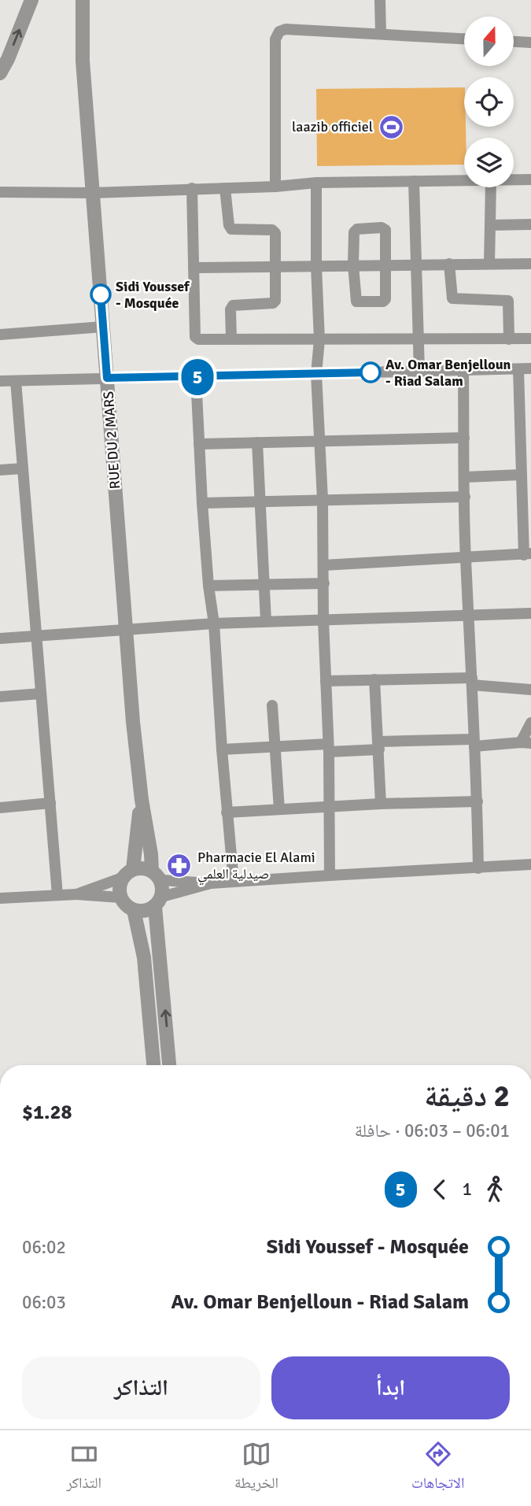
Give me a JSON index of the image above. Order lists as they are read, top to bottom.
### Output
{
  "streets": {
    "street": ["RUE DU 2 MARS"]
  },
  "places": {
    "sports": ["laazib officiel"],
    "other": ["Sidi Youssef - Mosquée", "Av. Omar Benjelloun - Riad Salam"],
    "pharmacy": ["Pharmacie El Alami صيدلية العلمي"]
  },
  "lines": ["bus line 5"],
  "north": "top",
  "page": {
    "on_map": "5",
    "heading": ["2 دقيقة", "06:01 – 06:03 · حافلة", "$1.28"],
    "legs": ["1", "5"],
    "list": [
      {
        "name": "Sidi Youssef - Mosquée",
        "value": "06:02"
      },
      {
        "name": "Av. Omar Benjelloun - Riad Salam",
        "value": "06:03"
      }
    ],
    "buttons": ["ابدأ", "التذاكر"],
    "tabs": ["الاتجاهات", "الخريطة", "التذاكر"]
  }
}
